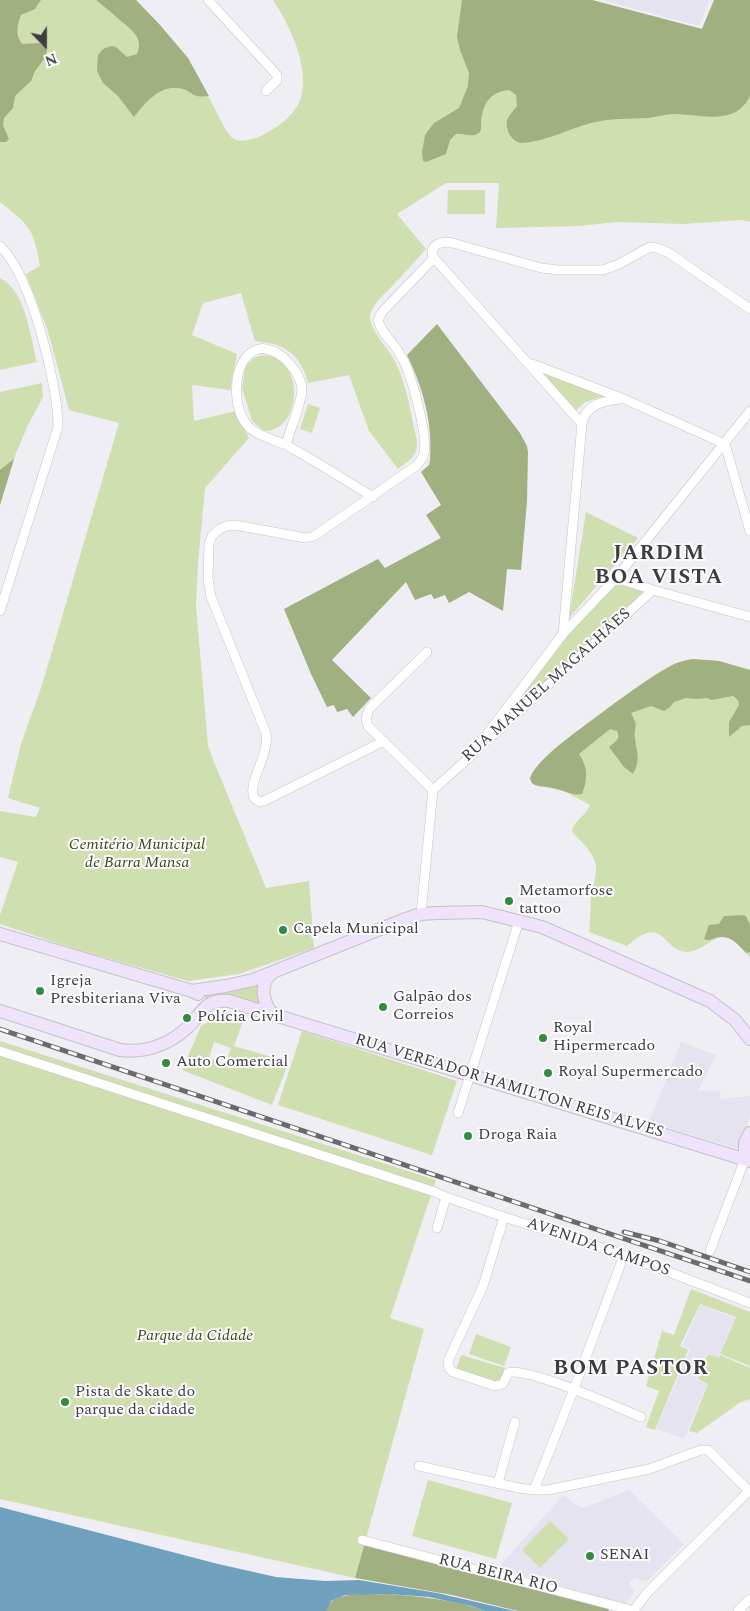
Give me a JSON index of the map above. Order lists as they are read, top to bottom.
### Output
{
  "streets": {
    "main road": ["RUA VEREADOR HAMILTON REIS ALVES"],
    "street": ["RUA MANUEL MAGALHÃES", "AVENIDA CAMPOS", "RUA BEIRA RIO"]
  },
  "districts": ["JARDIM BOA VISTA", "BOM PASTOR"],
  "parks": ["Cemitério Municipal de Barra Mansa", "Parque da Cidade"],
  "places": [
    "Metamorfose tattoo",
    "Capela Municipal",
    "Igreja Presbiteriana Viva",
    "Galpão dos Correios",
    "Polícia Civil",
    "Royal Hipermercado",
    "Auto Comercial",
    "Royal Supermercado",
    "Droga Raia",
    "Pista de Skate do parque da cidade",
    "SENAI"
  ],
  "north": "bottom"
}
